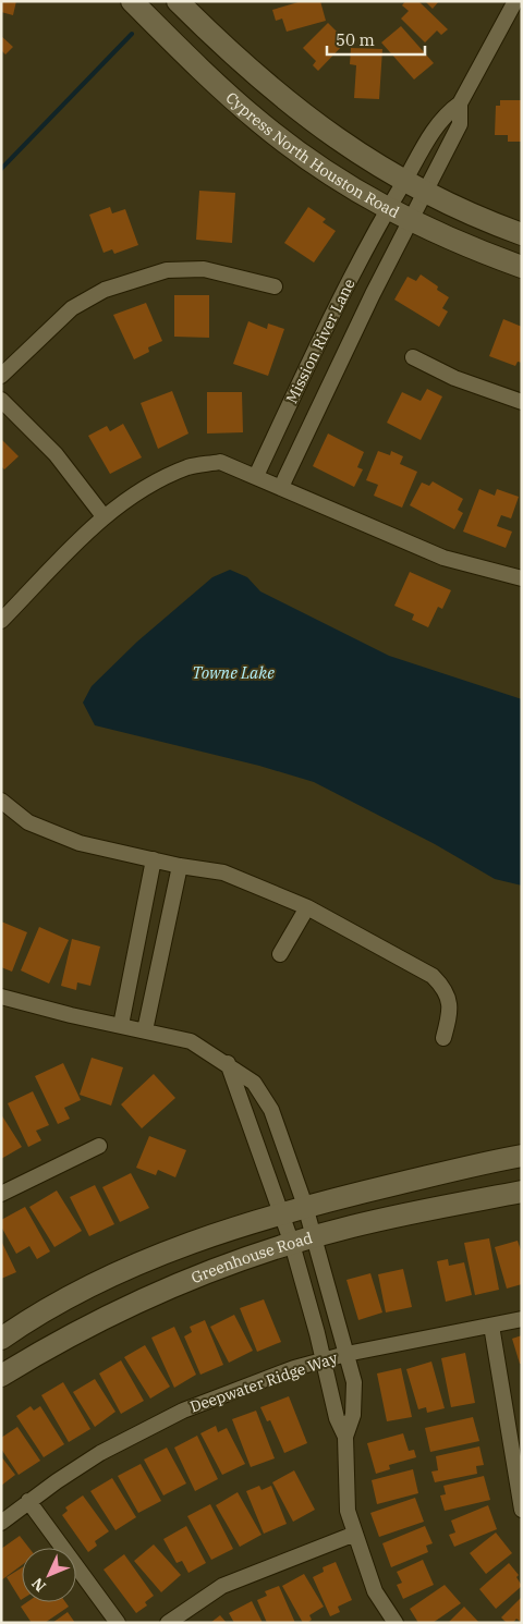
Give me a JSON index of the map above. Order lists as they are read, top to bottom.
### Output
{
  "streets": {
    "street": [
      "Cypress North Houston Road",
      "Mission River Lane",
      "Greenhouse Road",
      "Deepwater Ridge Way"
    ]
  },
  "crossings": [
    ["Cypress North Houston Road", "Mission River Lane"]
  ],
  "water": ["Towne Lake"],
  "scale_bar": "50 m",
  "north": "bottom left"
}
